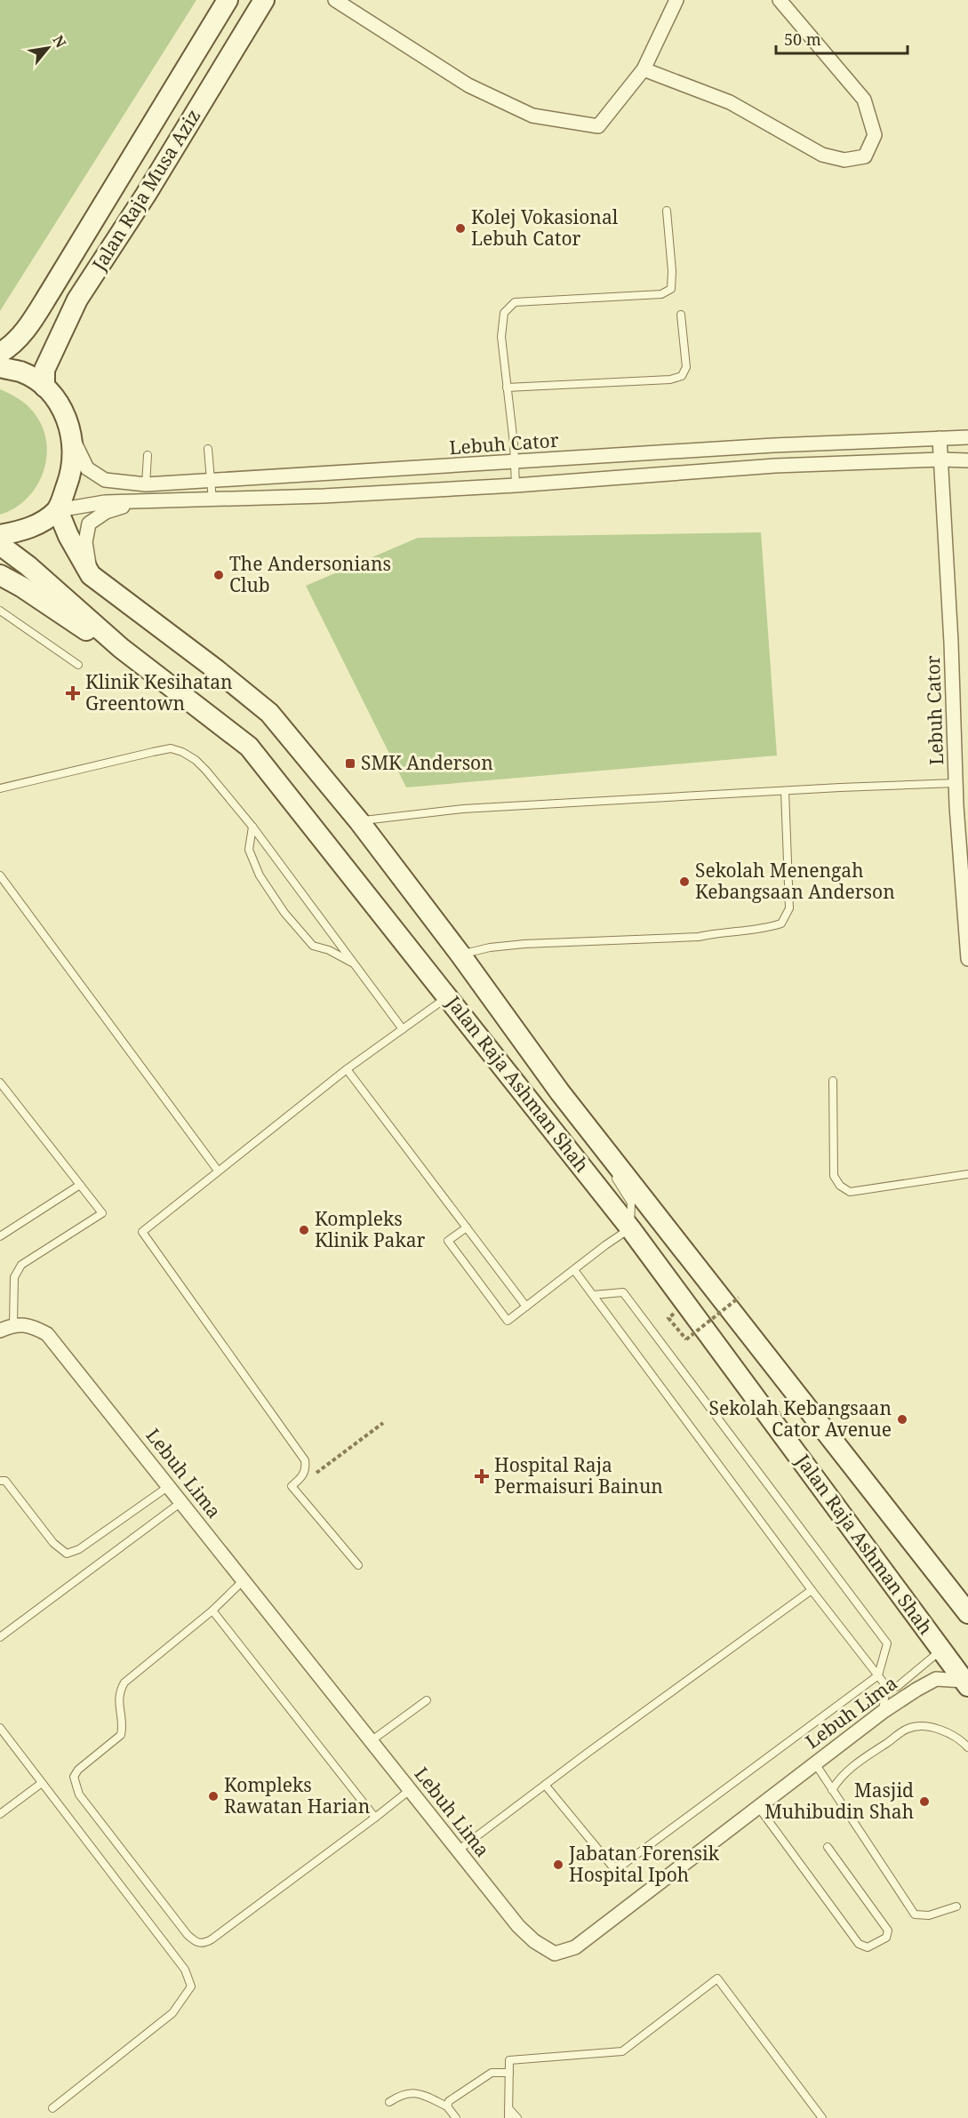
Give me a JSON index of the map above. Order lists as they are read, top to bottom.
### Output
{
  "streets": {
    "main road": ["Jalan Raja Musa Aziz", "Jalan Raja Ashman Shah"],
    "street": ["Lebuh Cator", "Lebuh Lima"]
  },
  "crossings": [
    ["Jalan Raja Ashman Shah", "Lebuh Lima"]
  ],
  "places": {
    "other": [
      "Kolej Vokasional Lebuh Cator",
      "The Andersonians Club",
      "Sekolah Menengah Kebangsaan Anderson",
      "Kompleks Klinik Pakar",
      "Sekolah Kebangsaan Cator Avenue",
      "Kompleks Rawatan Harian",
      "Masjid Muhibudin Shah",
      "Jabatan Forensik Hospital Ipoh"
    ],
    "health": ["Klinik Kesihatan Greentown", "Hospital Raja Permaisuri Bainun"],
    "transit": ["SMK Anderson"]
  },
  "scale_bar": "50 m",
  "north": "top right"
}
